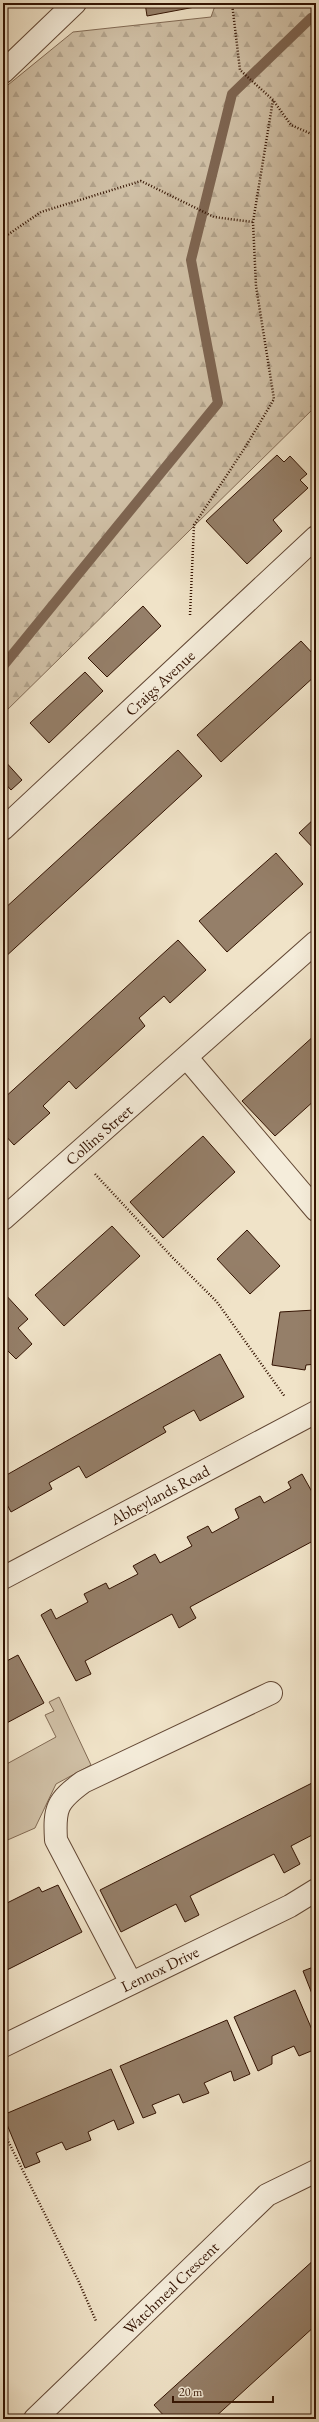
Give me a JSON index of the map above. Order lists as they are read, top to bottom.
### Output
{
  "streets": {
    "street": [
      "Craigs Avenue",
      "Collins Street",
      "Abbeylands Road",
      "Lennox Drive",
      "Watchmeal Crescent"
    ]
  },
  "scale_bar": "20 m"
}
